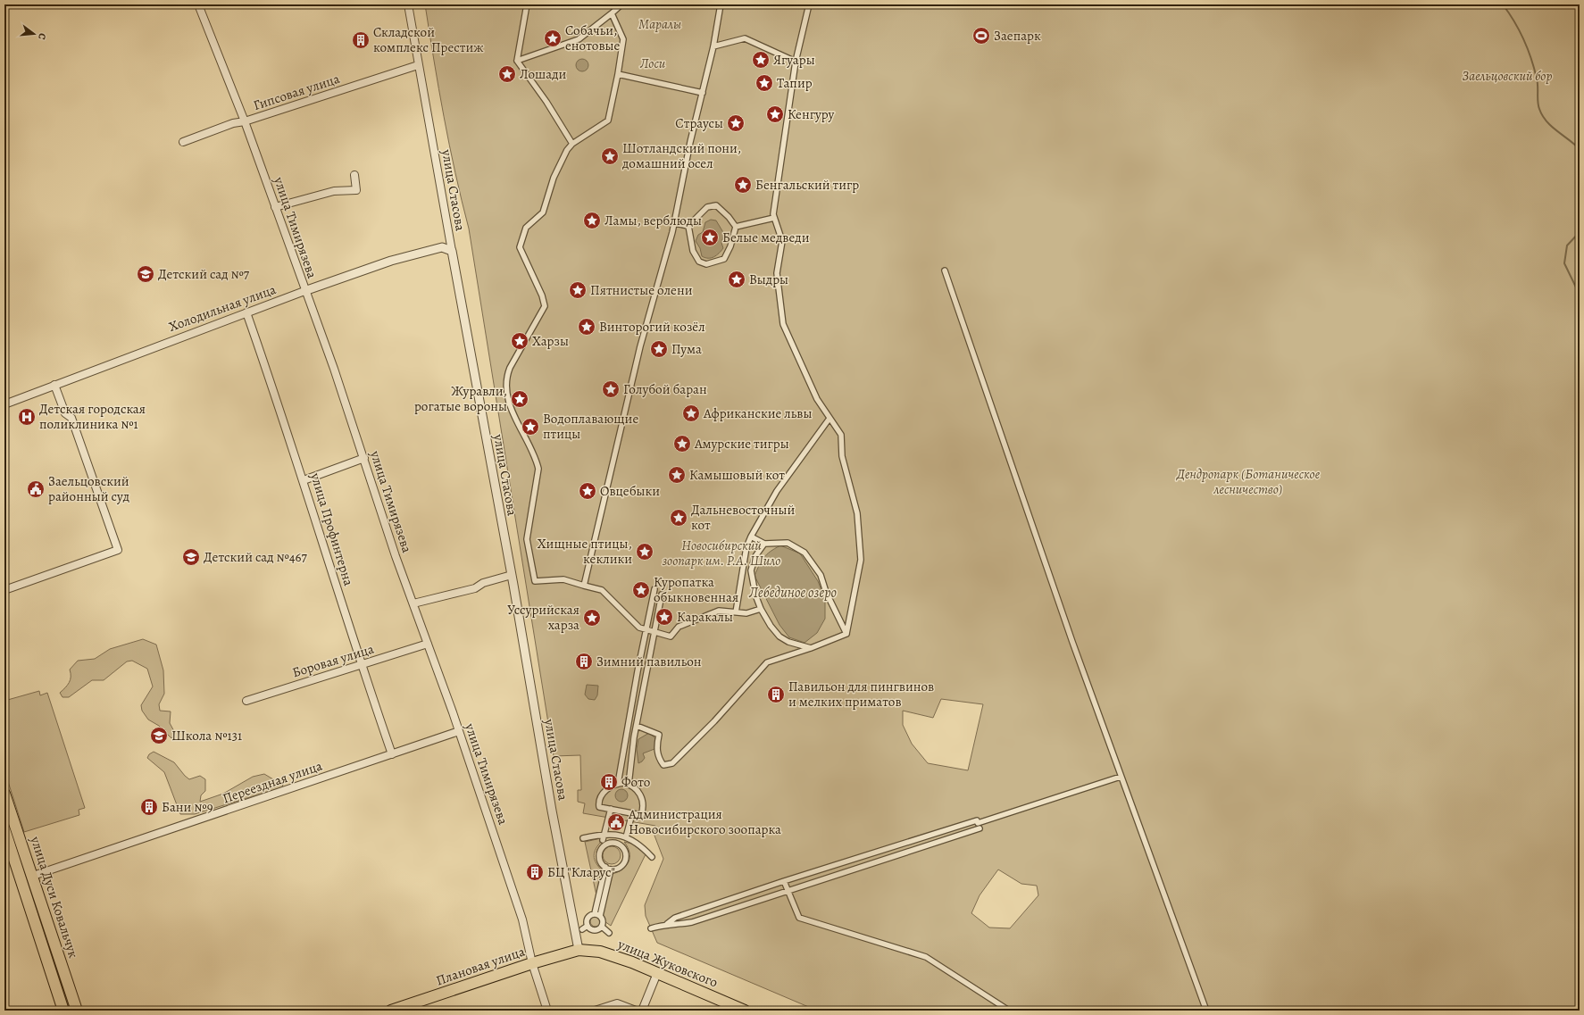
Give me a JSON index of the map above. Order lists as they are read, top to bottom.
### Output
{
  "streets": {
    "main road": ["улица Дуси Ковальчук", "улица Жуковского", "Плановая улица"],
    "street": [
      "Гипсовая улица",
      "улица Стасова",
      "улица Тимирязева",
      "Холодильная улица",
      "улица Профинтерна",
      "Боровая улица",
      "Переездная улица"
    ]
  },
  "crossings": [
    ["Гипсовая улица", "улица Стасова"],
    ["Гипсовая улица", "улица Тимирязева"],
    ["улица Стасова", "Холодильная улица"],
    ["улица Стасова", "улица Жуковского"],
    ["улица Стасова", "Плановая улица"],
    ["улица Тимирязева", "Холодильная улица"],
    ["улица Тимирязева", "Боровая улица"],
    ["улица Тимирязева", "Переездная улица"],
    ["улица Тимирязева", "Плановая улица"],
    ["Холодильная улица", "улица Профинтерна"],
    ["улица Профинтерна", "Боровая улица"],
    ["улица Профинтерна", "Переездная улица"],
    ["Переездная улица", "улица Дуси Ковальчук"],
    ["улица Жуковского", "Плановая улица"]
  ],
  "water": ["Лебединое озеро"],
  "parks": [
    "Маралы",
    "Лоси",
    "Заельцовский бор",
    "Дендропарк (Ботаническое лесничество)",
    "Новосибирский зоопарк им. Р.А. Шило"
  ],
  "places": {
    "sports": ["Заепарк"],
    "place": [
      "Собачьи, енотовые",
      "Ягуары",
      "Лошади",
      "Тапир",
      "Кенгуру",
      "Страусы",
      "Шотландский пони, домашний осел",
      "Бенгальский тигр",
      "Ламы, верблюды",
      "Белые медведи",
      "Выдры",
      "Пятнистые олени",
      "Винторогий козёл",
      "Харзы",
      "Пума",
      "Голубой баран",
      "Журавли, рогатые вороны",
      "Африканские львы",
      "Водоплавающие птицы",
      "Амурские тигры",
      "Камышовый кот",
      "Овцебыки",
      "Дальневосточный кот",
      "Хищные птицы, кеклики",
      "Куропатка обыкновенная",
      "Каракалы",
      "Уссурийская харза"
    ],
    "building": [
      "Складской комплекс Престиж",
      "Зимний павильон",
      "Павильон для пингвинов и мелких приматов",
      "Фото",
      "Бани №9",
      "БЦ \"Кларус\""
    ],
    "school or university": ["Детский сад №7", "Детский сад №467", "Школа №131"],
    "hospital": ["Детская городская поликлиника №1"],
    "public building": ["Заельцовский районный суд", "Администрация Новосибирского зоопарка"]
  },
  "north": "right"
}
